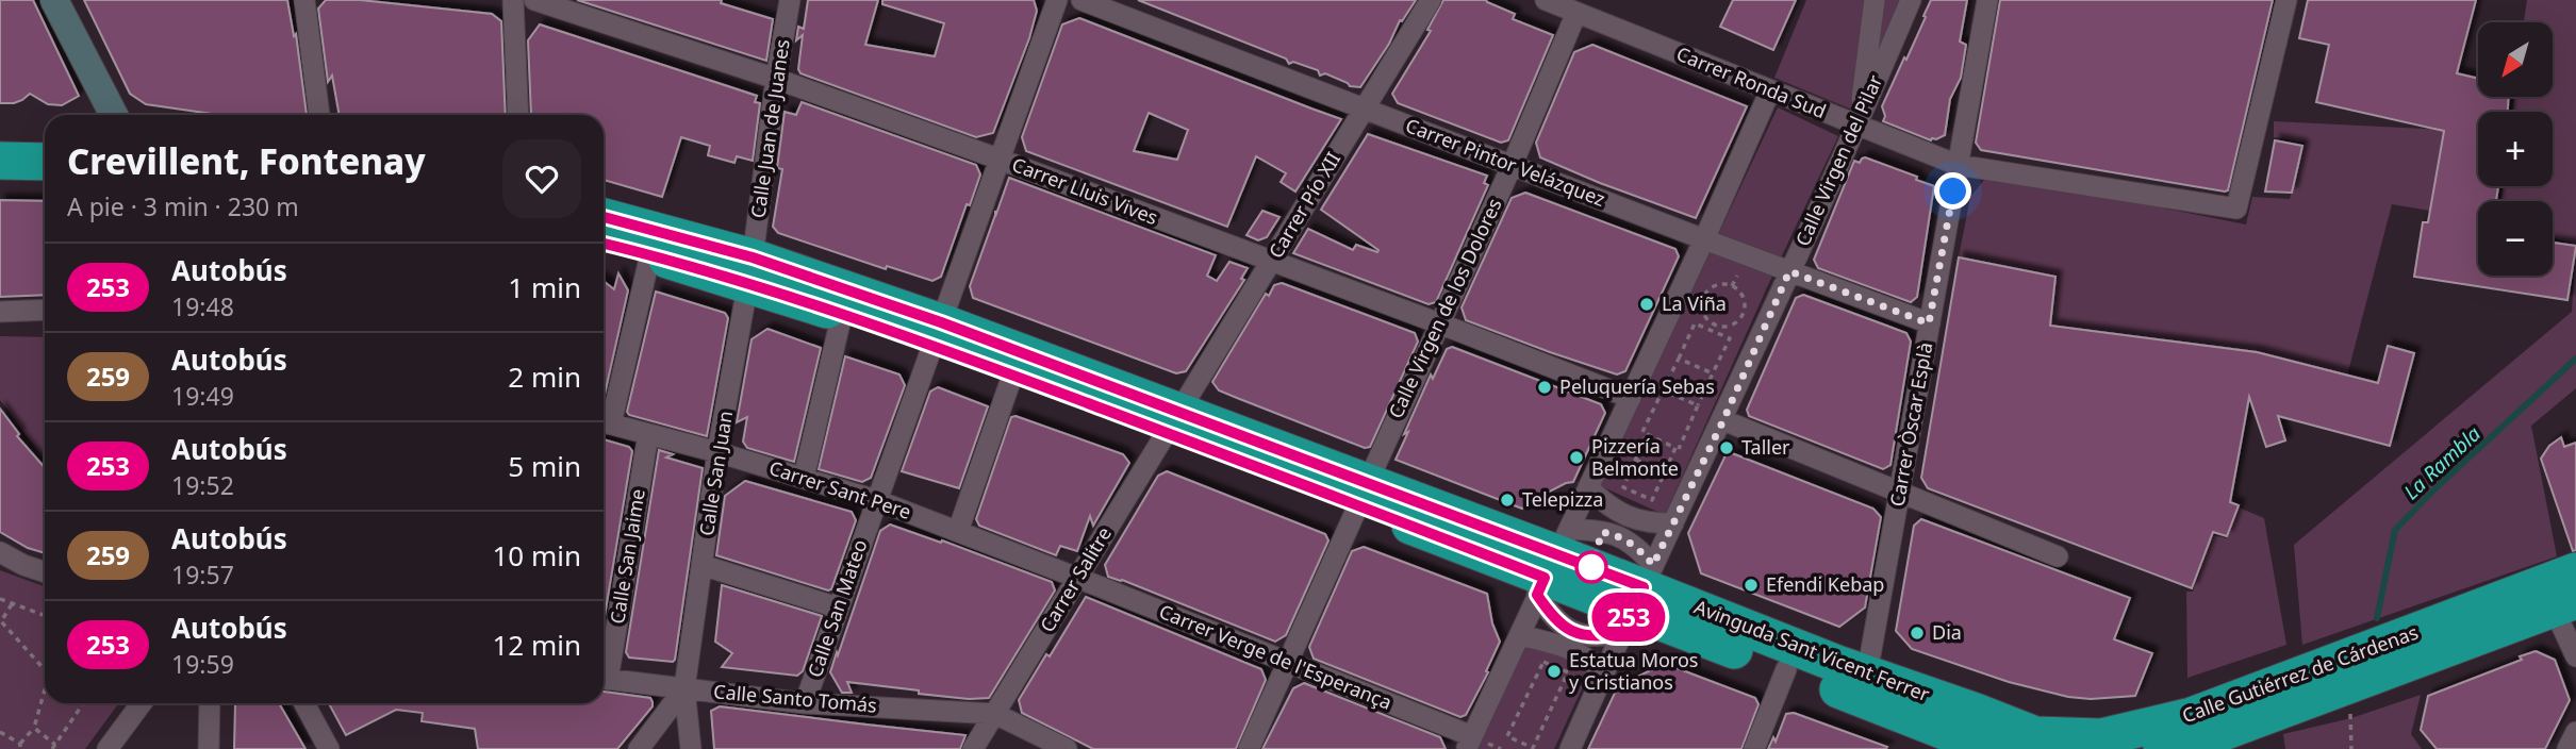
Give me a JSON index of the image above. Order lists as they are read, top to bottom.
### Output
{
  "streets": {
    "highway": ["Avinguda Sant Vicent Ferrer", "Calle Gutiérrez de Cárdenas"],
    "street": [
      "Carrer Ronda Sud",
      "Calle Juan de Juanes",
      "Calle Virgen del Pilar",
      "Carrer Pintor Velázquez",
      "Carrer Lluis Vives",
      "Carrer Pío XII",
      "Calle Virgen de los Dolores",
      "Carrer Òscar Esplà",
      "Calle San Juan",
      "Carrer Sant Pere",
      "Calle San Jaime",
      "Carrer Salitre",
      "Calle San Mateo",
      "Carrer Verge de l'Esperança",
      "Calle Santo Tomás"
    ]
  },
  "crossings": [
    ["Carrer Ronda Sud", "Calle Virgen del Pilar"],
    ["Carrer Ronda Sud", "Calle Virgen de los Dolores"],
    ["Carrer Ronda Sud", "Carrer Òscar Esplà"],
    ["Calle Juan de Juanes", "Carrer Lluis Vives"],
    ["Calle Juan de Juanes", "Calle San Juan"],
    ["Calle Juan de Juanes", "Avinguda Sant Vicent Ferrer"],
    ["Calle Virgen del Pilar", "Carrer Pintor Velázquez"],
    ["Calle Virgen del Pilar", "Avinguda Sant Vicent Ferrer"],
    ["Carrer Pintor Velázquez", "Carrer Pío XII"],
    ["Carrer Pintor Velázquez", "Calle Virgen de los Dolores"],
    ["Carrer Pintor Velázquez", "Carrer Òscar Esplà"],
    ["Carrer Lluis Vives", "Carrer Pío XII"],
    ["Carrer Lluis Vives", "Calle Virgen de los Dolores"],
    ["Carrer Lluis Vives", "Calle San Mateo"],
    ["Carrer Pío XII", "Carrer Salitre"],
    ["Carrer Pío XII", "Avinguda Sant Vicent Ferrer"],
    ["Calle Virgen de los Dolores", "Avinguda Sant Vicent Ferrer"],
    ["Calle Virgen de los Dolores", "Carrer Verge de l'Esperança"],
    ["Carrer Òscar Esplà", "Avinguda Sant Vicent Ferrer"],
    ["Calle San Juan", "Carrer Sant Pere"],
    ["Calle San Juan", "Avinguda Sant Vicent Ferrer"],
    ["Calle San Juan", "Calle Santo Tomás"],
    ["Carrer Sant Pere", "Calle San Jaime"],
    ["Carrer Sant Pere", "Carrer Salitre"],
    ["Carrer Sant Pere", "Calle San Mateo"],
    ["Carrer Sant Pere", "Carrer Verge de l'Esperança"],
    ["Carrer Salitre", "Avinguda Sant Vicent Ferrer"],
    ["Carrer Salitre", "Carrer Verge de l'Esperança"],
    ["Carrer Salitre", "Calle Santo Tomás"],
    ["Calle San Mateo", "Avinguda Sant Vicent Ferrer"],
    ["Calle San Mateo", "Calle Santo Tomás"],
    ["Avinguda Sant Vicent Ferrer", "Calle Gutiérrez de Cárdenas"]
  ],
  "water": ["La Rambla"],
  "places": [
    "La Viña",
    "Peluquería Sebas",
    "Taller",
    "Pizzería Belmonte",
    "Telepizza",
    "Efendi Kebap",
    "Dia",
    "Estatua Moros y Cristianos"
  ],
  "lines": ["bus line 253"],
  "north": "bottom left",
  "page": {
    "on_map": "253",
    "map_buttons": ["+", "−"],
    "heading": ["Crevillent, Fontenay", "A pie · 3 min · 230 m"],
    "list": [
      {
        "mark": "253",
        "name": "Autobús",
        "note": "19:48",
        "value": "1 min"
      },
      {
        "mark": "259",
        "name": "Autobús",
        "note": "19:49",
        "value": "2 min"
      },
      {
        "mark": "253",
        "name": "Autobús",
        "note": "19:52",
        "value": "5 min"
      },
      {
        "mark": "259",
        "name": "Autobús",
        "note": "19:57",
        "value": "10 min"
      },
      {
        "mark": "253",
        "name": "Autobús",
        "note": "19:59",
        "value": "12 min"
      }
    ]
  }
}
